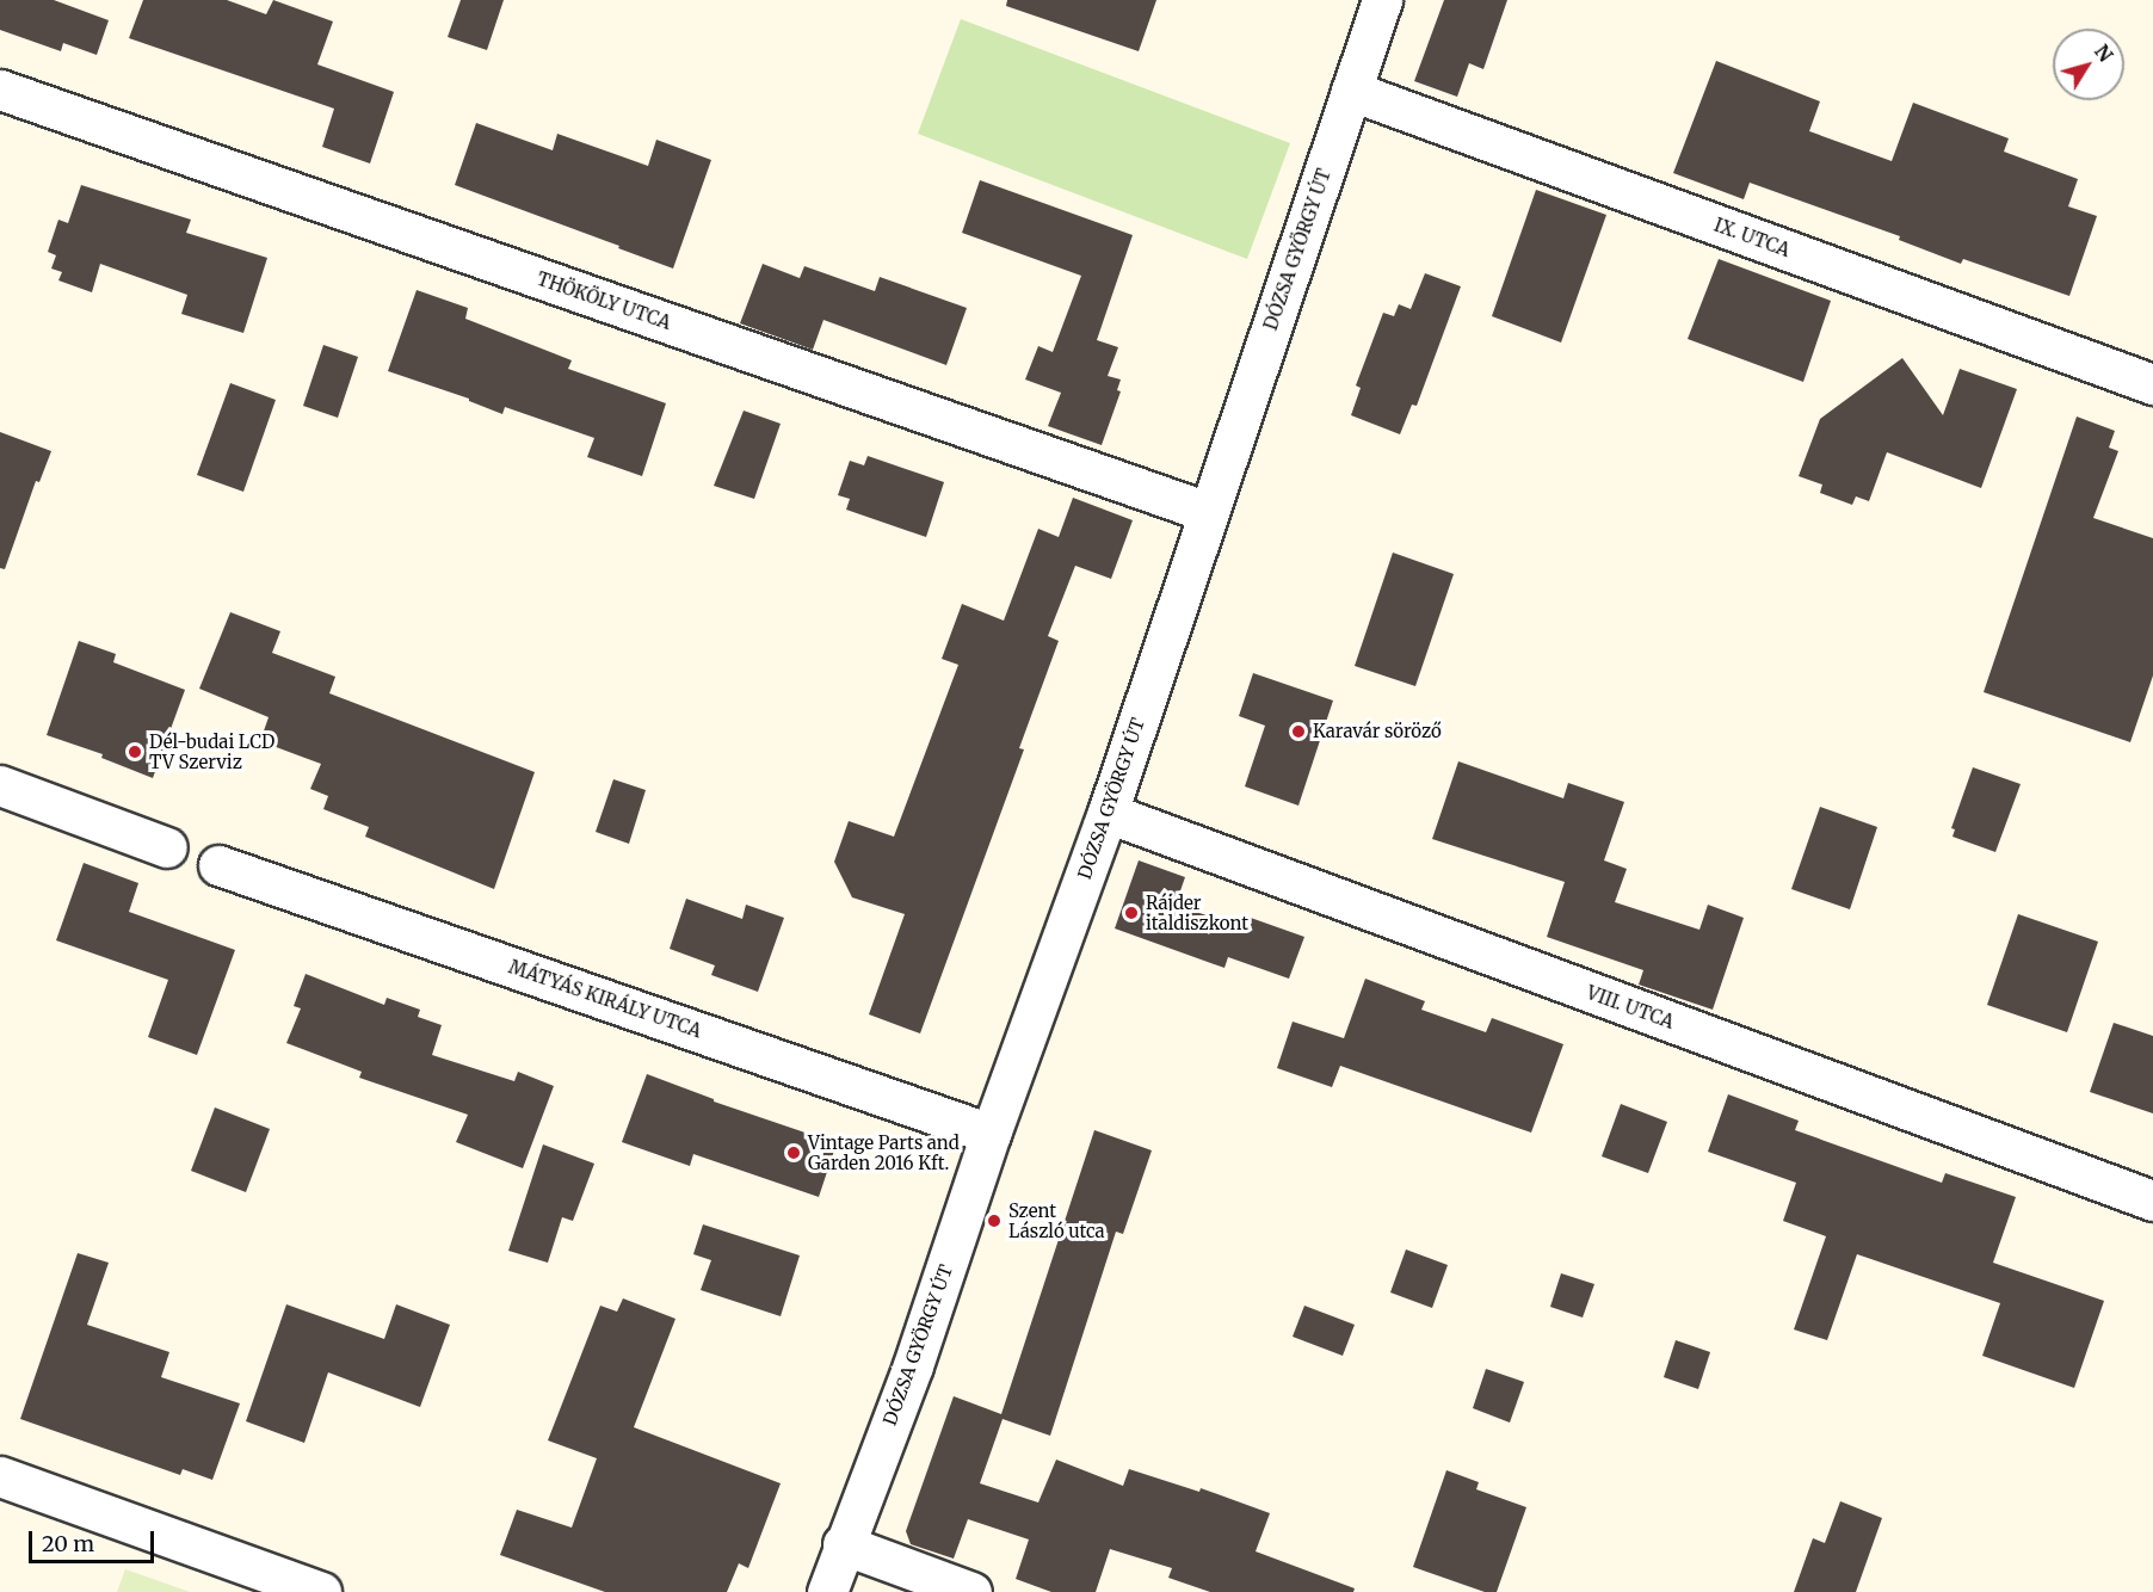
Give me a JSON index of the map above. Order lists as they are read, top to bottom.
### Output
{
  "streets": {
    "street": [
      "IX. UTCA",
      "DÓZSA GYÖRGY ÚT",
      "THÖKÖLY UTCA",
      "MÁTYÁS KIRÁLY UTCA",
      "VIII. UTCA"
    ]
  },
  "crossings": [
    ["IX. UTCA", "DÓZSA GYÖRGY ÚT"],
    ["DÓZSA GYÖRGY ÚT", "THÖKÖLY UTCA"],
    ["DÓZSA GYÖRGY ÚT", "MÁTYÁS KIRÁLY UTCA"],
    ["DÓZSA GYÖRGY ÚT", "VIII. UTCA"]
  ],
  "places": [
    "Karavár söröző",
    "Dél-budai LCD TV Szerviz",
    "Rájder italdiszkont",
    "Vintage Parts and Garden 2016 Kft.",
    "Szent László utca"
  ],
  "scale_bar": "20 m",
  "north": "top right"
}
